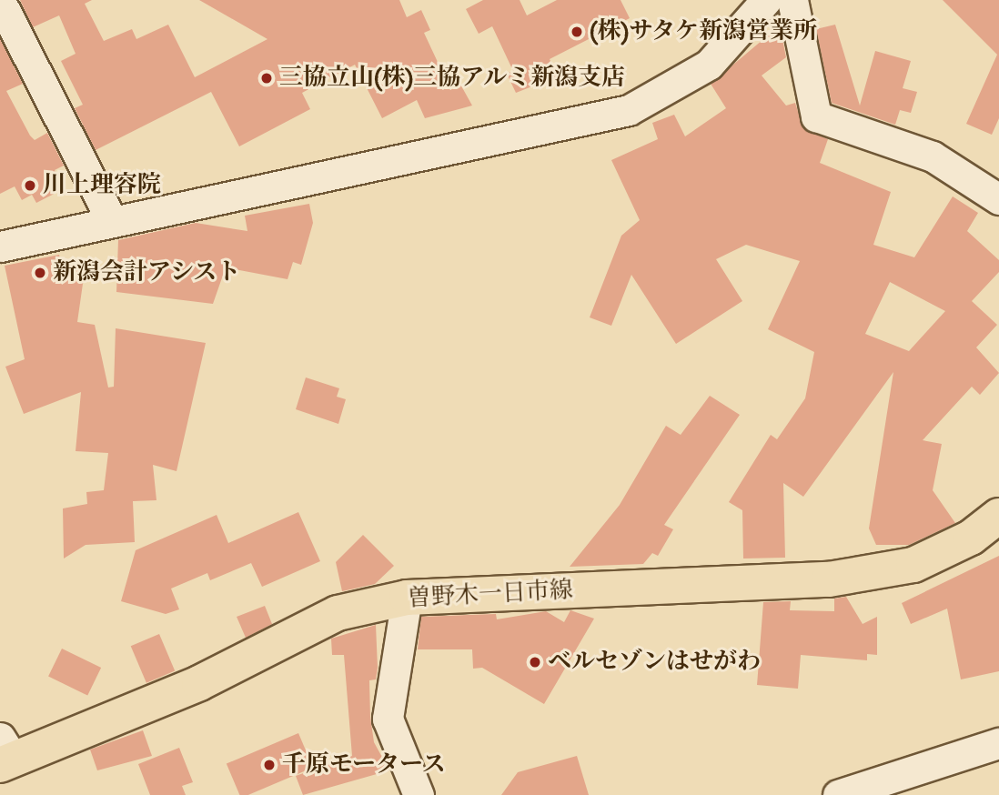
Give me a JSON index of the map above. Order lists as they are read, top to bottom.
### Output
{
  "streets": {
    "main road": ["曽野木一日市線"]
  },
  "places": [
    "(株)サタケ新潟営業所",
    "三協立山(株)三協アルミ新潟支店",
    "川上理容院",
    "新潟会計アシスト",
    "ベルセゾンはせがわ",
    "千原モータース"
  ]
}
